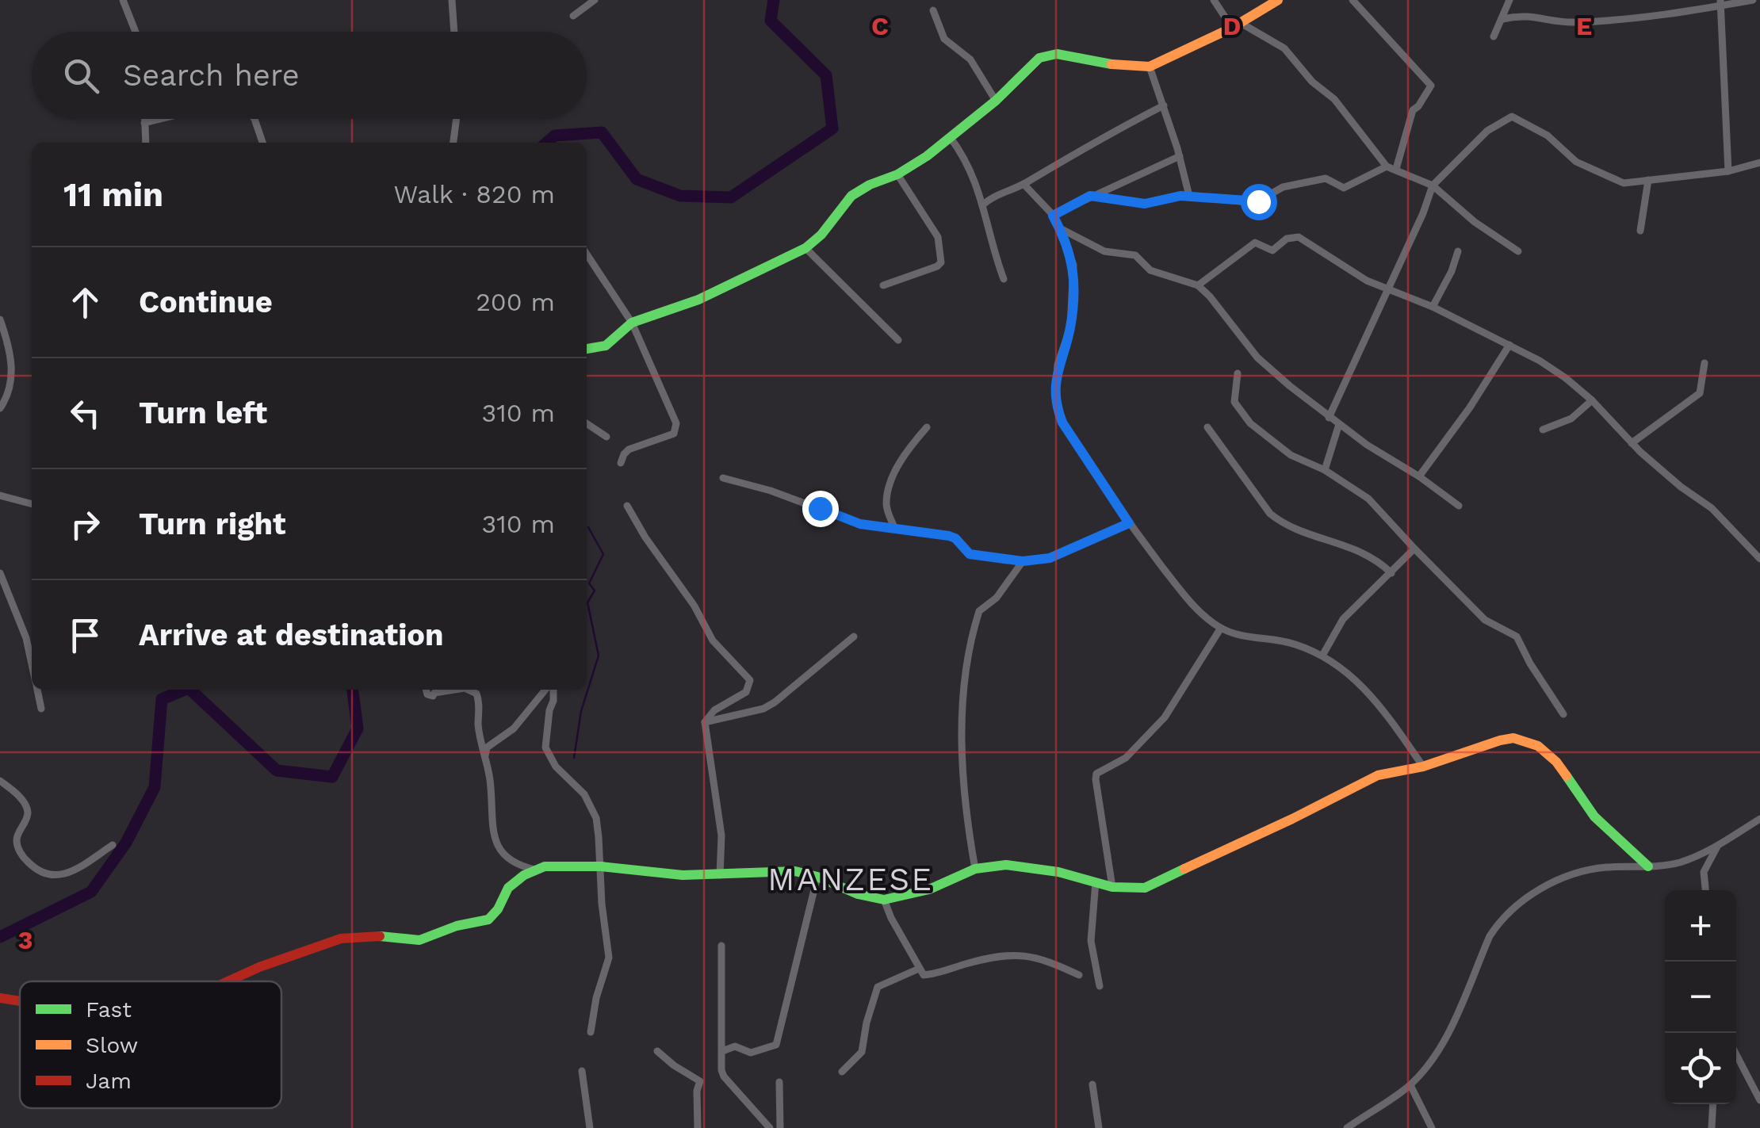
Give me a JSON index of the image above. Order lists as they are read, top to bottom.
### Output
{
  "districts": ["MANZESE"],
  "legend": ["Fast", "Slow", "Jam"],
  "page": {
    "search": "Search here",
    "heading": ["11 min", "Walk · 820 m"],
    "list": [
      ["Continue", "200 m"],
      ["Turn left", "310 m"],
      ["Turn right", "310 m"],
      "Arrive at destination"
    ],
    "map_buttons": ["+", "−"]
  },
  "grid": {
    "columns": ["C", "D", "E"],
    "rows": ["3"]
  }
}
